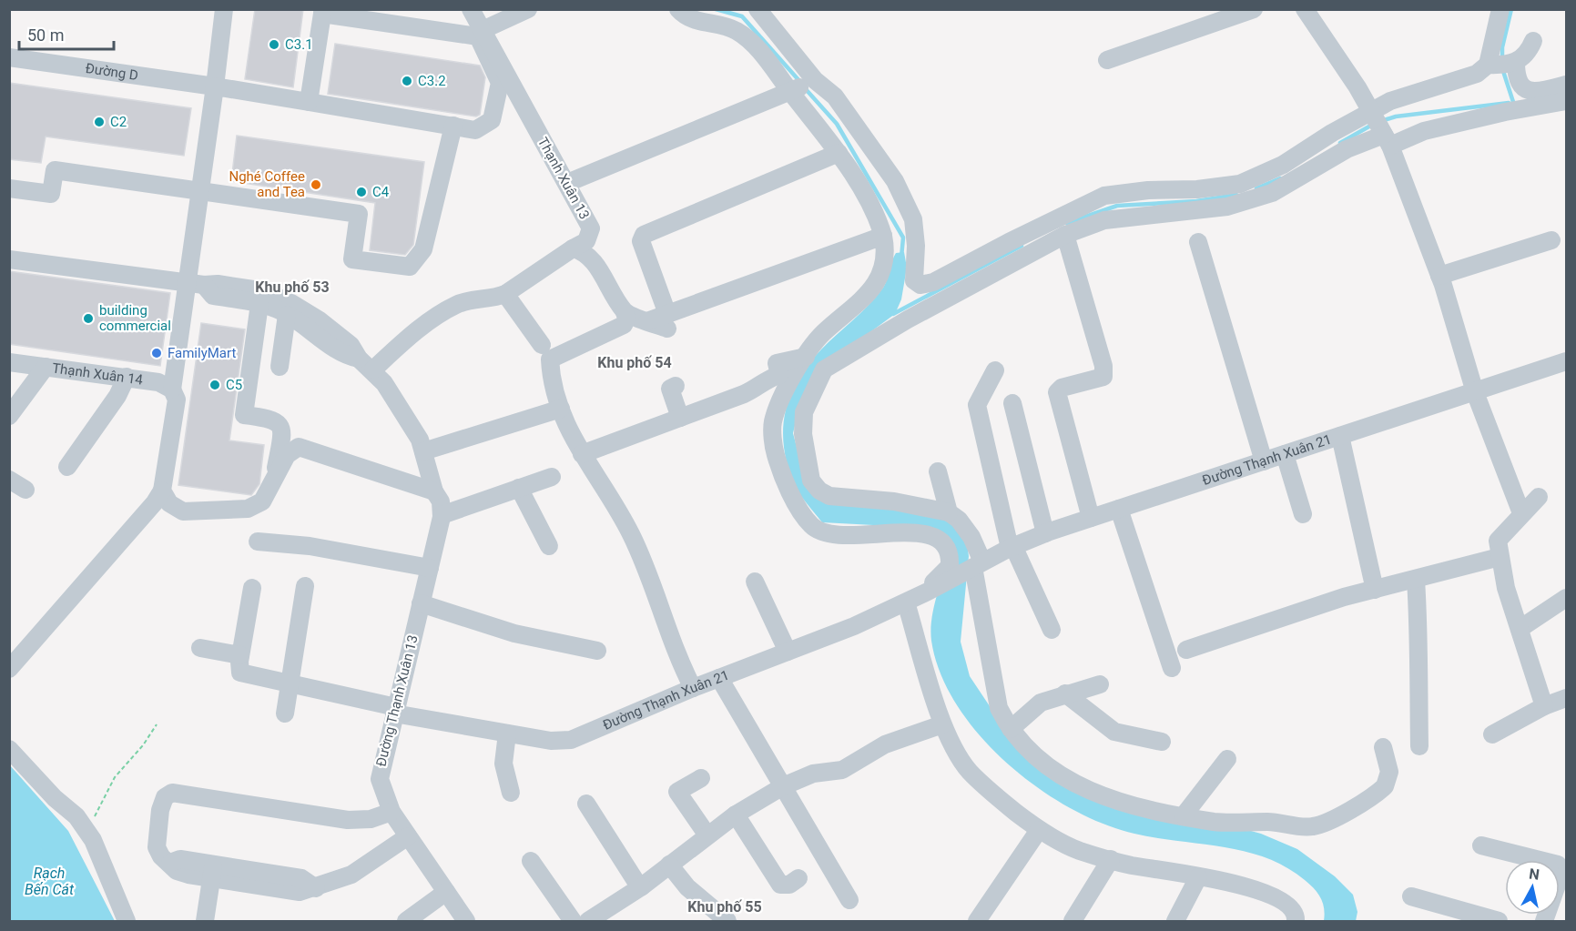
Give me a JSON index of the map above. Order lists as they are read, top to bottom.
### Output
{
  "streets": {
    "street": [
      "Đường D",
      "Thạnh Xuân 13",
      "Thạnh Xuân 14",
      "Đường Thạnh Xuân 21",
      "Đường Thạnh Xuân 13"
    ]
  },
  "crossings": [
    ["Đường Thạnh Xuân 21", "Đường Thạnh Xuân 13"]
  ],
  "districts": ["Khu phố 53", "Khu phố 54", "Khu phố 55"],
  "water": ["Rạch Bến Cát"],
  "places": [
    "С3.1",
    "C3.2",
    "С2",
    "Nghé Coffee and Tea",
    "C4",
    "building commercial",
    "FamilyMart",
    "C5"
  ],
  "scale_bar": "50 m",
  "north": "top"
}
